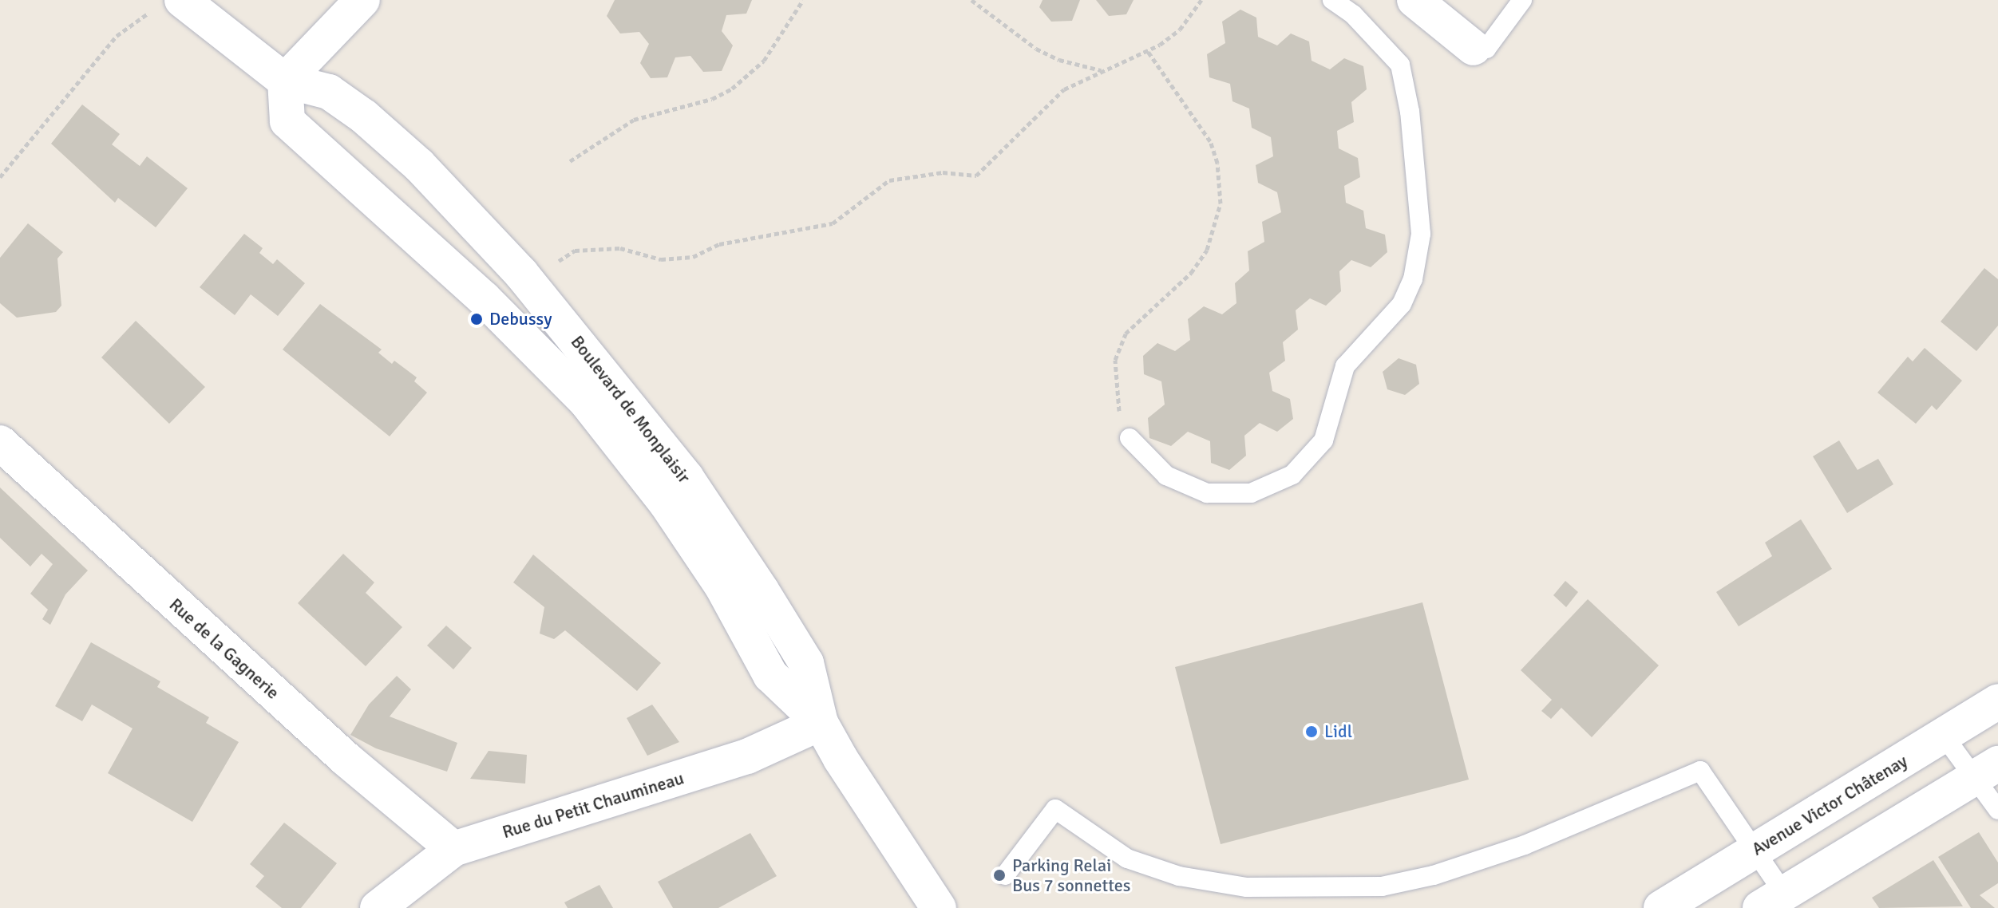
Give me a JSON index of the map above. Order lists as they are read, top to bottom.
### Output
{
  "streets": {
    "main road": [
      "Boulevard de Monplaisir",
      "Rue de la Gagnerie",
      "Rue du Petit Chaumineau",
      "Avenue Victor Châtenay"
    ]
  },
  "crossings": [
    ["Boulevard de Monplaisir", "Rue du Petit Chaumineau"],
    ["Rue de la Gagnerie", "Rue du Petit Chaumineau"]
  ],
  "places": ["Debussy", "Lidl", "Parking Relai Bus 7 sonnettes"]
}
